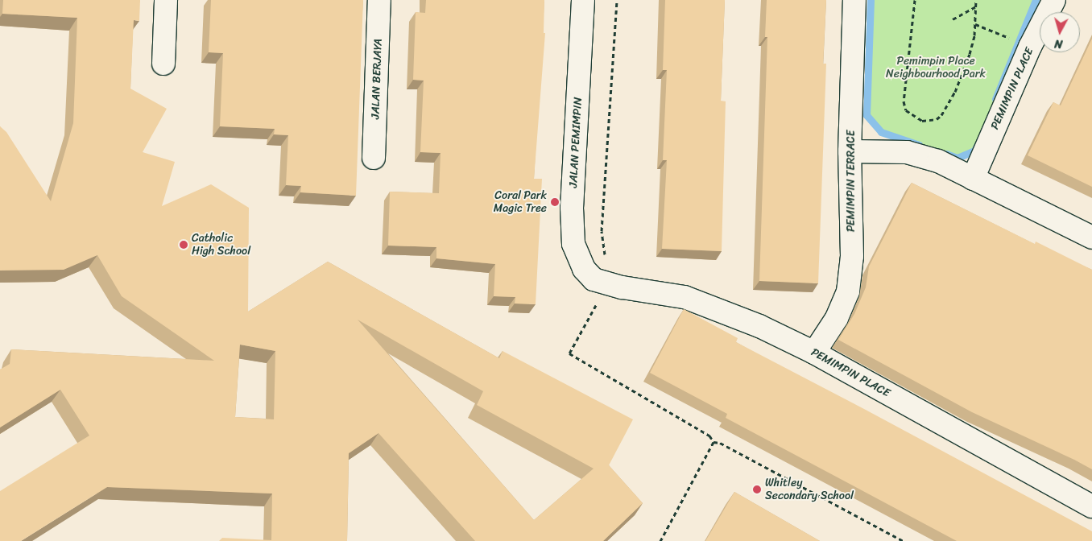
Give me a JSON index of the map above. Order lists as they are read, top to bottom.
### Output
{
  "streets": {
    "street": [
      "JALAN BERJAYA",
      "PEMIMPIN PLACE",
      "JALAN PEMIMPIN",
      "PEMIMPIN TERRACE"
    ]
  },
  "crossings": [
    ["PEMIMPIN PLACE", "JALAN PEMIMPIN"],
    ["PEMIMPIN PLACE", "PEMIMPIN TERRACE"]
  ],
  "parks": ["Pemimpin Place Neighbourhood Park"],
  "places": ["Coral Park Magic Tree", "Catholic High School", "Whitley Secondary School"],
  "north": "bottom"
}
